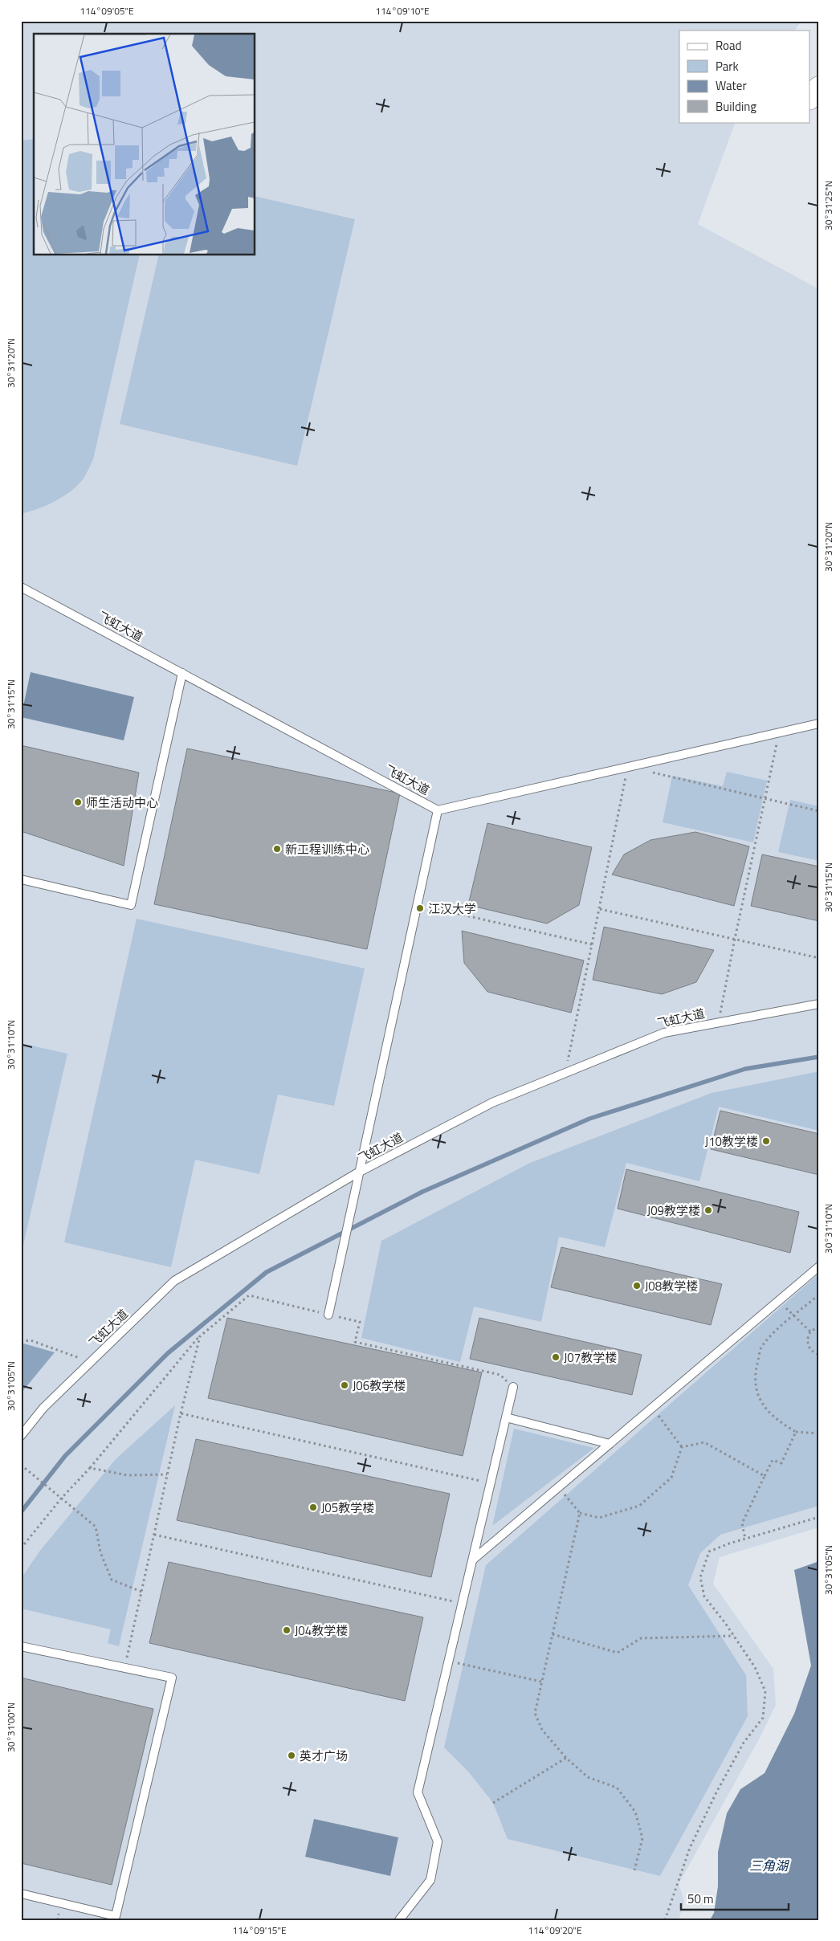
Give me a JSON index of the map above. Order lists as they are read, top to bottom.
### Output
{
  "streets": {
    "lane": ["飞虹大道"]
  },
  "water": ["三角湖"],
  "places": [
    "师生活动中心",
    "新工程训练中心",
    "江汉大学",
    "J10教学楼",
    "J09教学楼",
    "J08教学楼",
    "J07教学楼",
    "J06教学楼",
    "J05教学楼",
    "J04教学楼",
    "英才广场"
  ],
  "legend": [
    "Road",
    "Park",
    "Water",
    "Building"
  ],
  "scale_bar": "50 m",
  "coordinates": [
    "114°09'05\"E",
    "114°09'10\"E",
    "30°31'25\"N",
    "30°31'20\"N",
    "30°31'15\"N",
    "30°31'10\"N",
    "30°31'05\"N",
    "30°31'00\"N",
    "114°09'15\"E",
    "114°09'20\"E"
  ]
}
